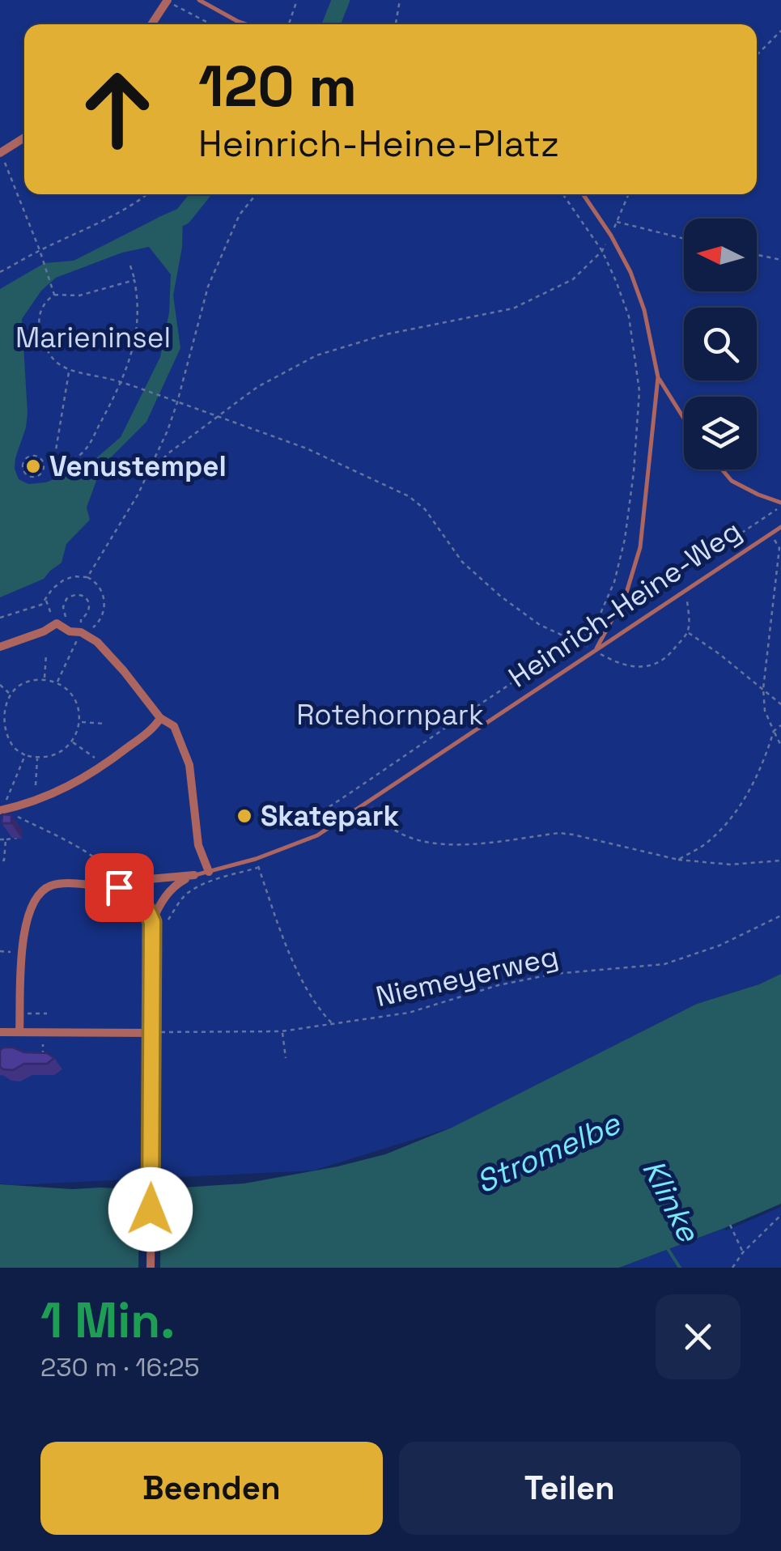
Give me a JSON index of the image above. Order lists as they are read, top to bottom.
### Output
{
  "streets": {
    "street": ["Heinrich-Heine-Weg"],
    "path": ["Niemeyerweg"]
  },
  "water": ["Stromelbe", "Klinke"],
  "parks": ["Marieninsel", "Rotehornpark"],
  "places": ["Venustempel", "Skatepark"],
  "north": "left",
  "page": {
    "turn": ["120 m", "Heinrich-Heine-Platz"],
    "heading": ["1 Min.", "230 m · 16:25"],
    "buttons": ["Beenden", "Teilen"]
  }
}
